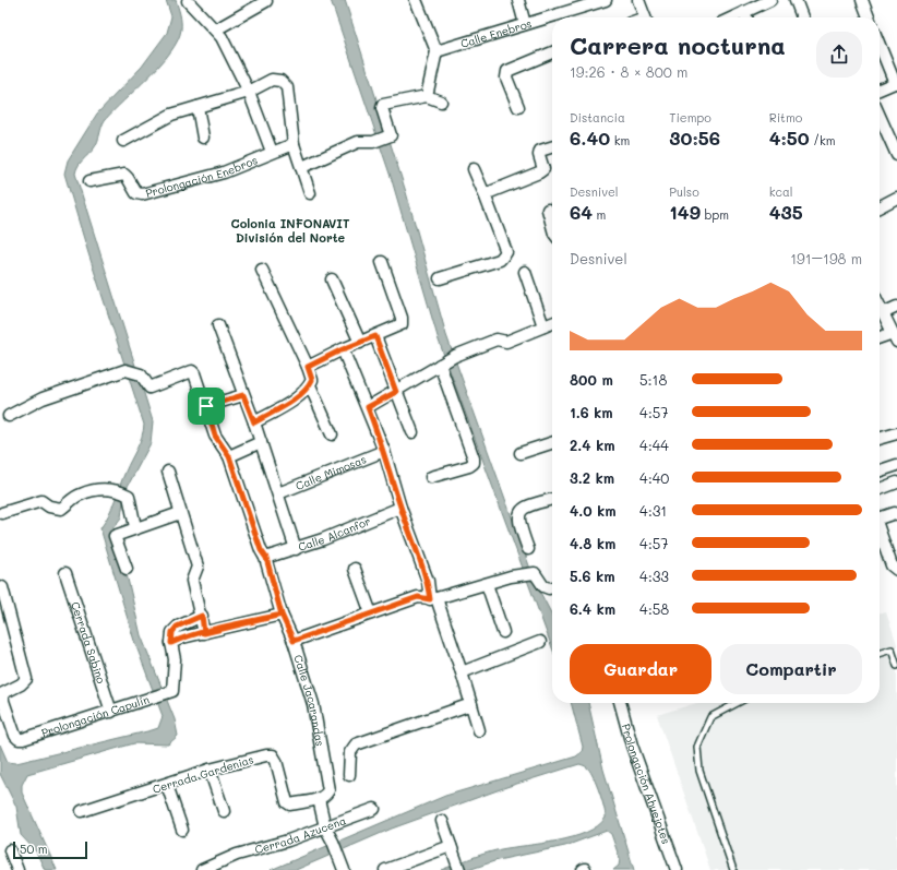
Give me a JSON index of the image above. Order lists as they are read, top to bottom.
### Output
{
  "streets": {
    "street": [
      "Calle Enebros",
      "Prolongación Enebros",
      "Calle Mimosas",
      "Calle Alcanfor",
      "Cerrada Sabino",
      "Calle Jacarandas",
      "Prolongación Capulín",
      "Cerrada Gardenias",
      "Prolongación Ahuejotes",
      "Cerrada Azucena"
    ]
  },
  "crossings": [
    ["Calle Alcanfor", "Calle Jacarandas"],
    ["Cerrada Sabino", "Prolongación Capulín"],
    ["Calle Jacarandas", "Cerrada Gardenias"]
  ],
  "districts": ["Colonia INFONAVIT División del Norte"],
  "scale_bar": "50 m",
  "page": {
    "heading": ["Carrera nocturna", "19:26 · 8 × 800 m"],
    "stats": [
      ["Distancia", "6.40 km"],
      ["Tiempo", "30:56"],
      ["Ritmo", "4:50 /km"],
      ["Desnivel", "64 m"],
      ["Pulso", "149 bpm"],
      ["kcal", "435"]
    ],
    "chart": ["Desnivel", "191–198 m"],
    "list": [
      {
        "name": "800 m",
        "note": "5:18"
      },
      {
        "name": "1.6 km",
        "note": "4:57"
      },
      {
        "name": "2.4 km",
        "note": "4:44"
      },
      {
        "name": "3.2 km",
        "note": "4:40"
      },
      {
        "name": "4.0 km",
        "note": "4:31"
      },
      {
        "name": "4.8 km",
        "note": "4:57"
      },
      {
        "name": "5.6 km",
        "note": "4:33"
      },
      {
        "name": "6.4 km",
        "note": "4:58"
      }
    ],
    "buttons": ["Guardar", "Compartir"],
    "scale": "50 m"
  }
}
